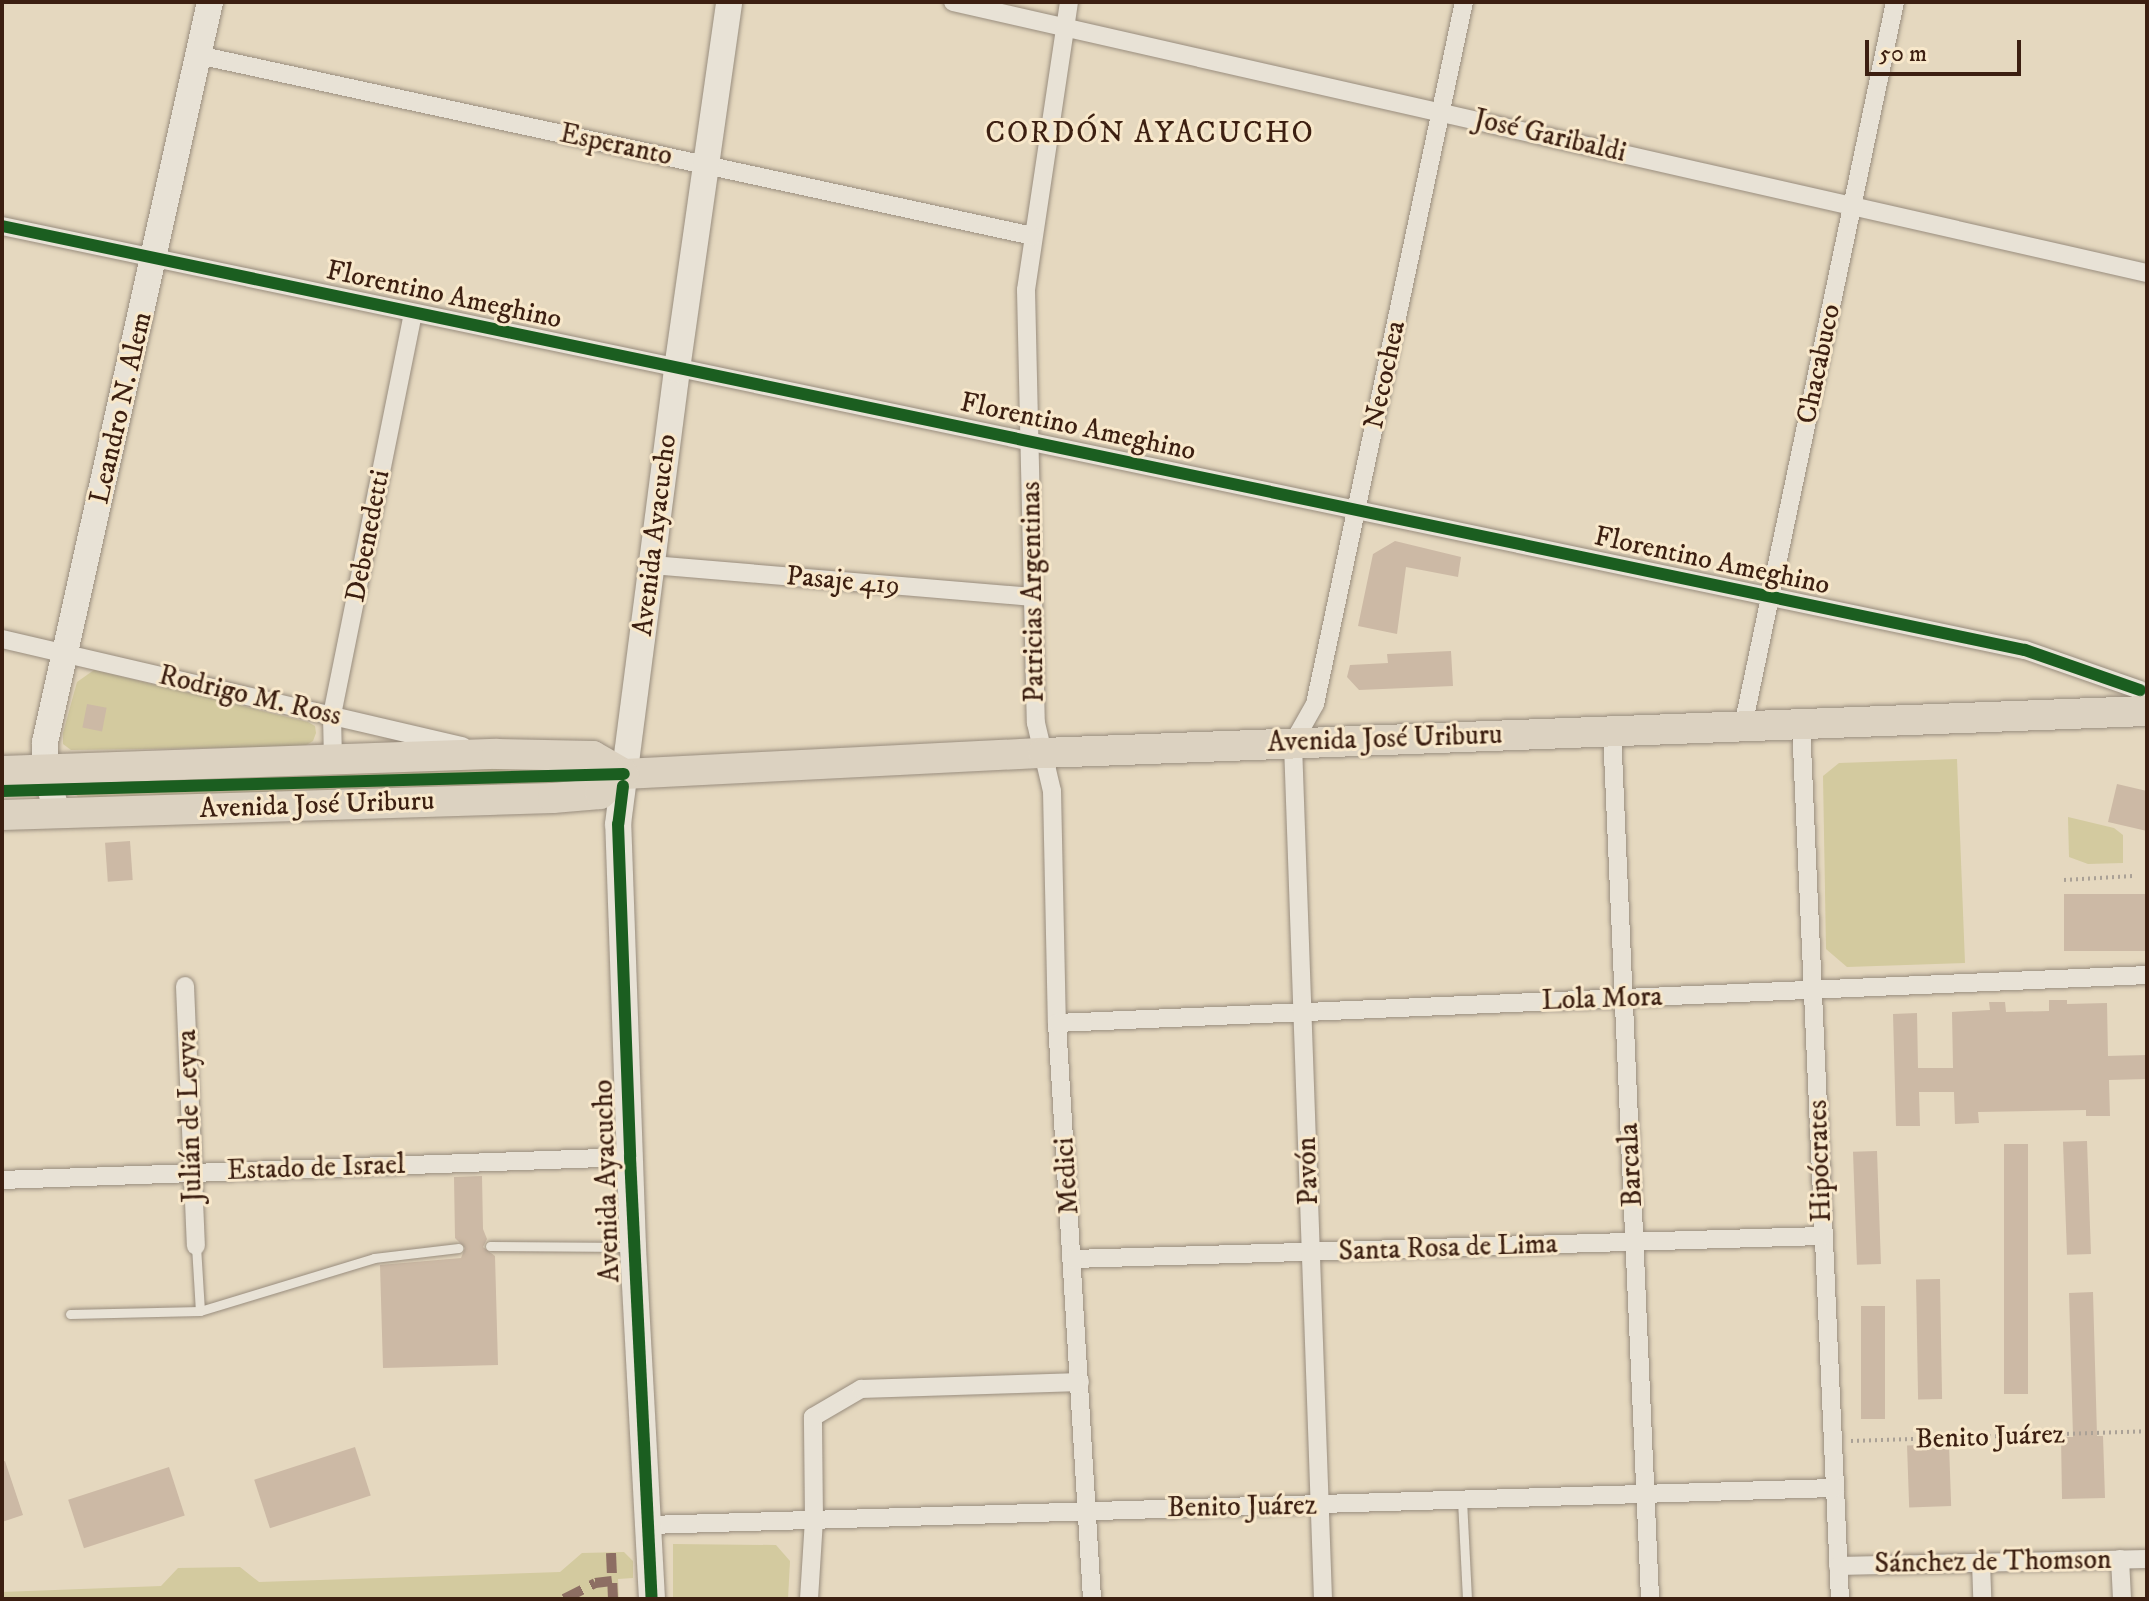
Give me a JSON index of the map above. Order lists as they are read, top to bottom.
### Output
{
  "streets": {
    "main road": ["Leandro N. Alem", "Avenida Ayacucho", "Avenida José Uriburu"],
    "street": [
      "José Garibaldi",
      "Esperanto",
      "Florentino Ameghino",
      "Chacabuco",
      "Necochea",
      "Debenedetti",
      "Pasaje 419",
      "Patricias Argentinas",
      "Rodrigo M. Ross",
      "Lola Mora",
      "Julián de Leyva",
      "Hipócrates",
      "Barcala",
      "Estado de Israel",
      "Pavón",
      "Medici",
      "Santa Rosa de Lima",
      "Benito Juárez",
      "Sánchez de Thomson"
    ]
  },
  "crossings": [
    ["José Garibaldi", "Chacabuco"],
    ["José Garibaldi", "Necochea"],
    ["José Garibaldi", "Patricias Argentinas"],
    ["Esperanto", "Leandro N. Alem"],
    ["Esperanto", "Avenida Ayacucho"],
    ["Esperanto", "Patricias Argentinas"],
    ["Florentino Ameghino", "Chacabuco"],
    ["Florentino Ameghino", "Necochea"],
    ["Florentino Ameghino", "Leandro N. Alem"],
    ["Florentino Ameghino", "Avenida Ayacucho"],
    ["Florentino Ameghino", "Debenedetti"],
    ["Florentino Ameghino", "Patricias Argentinas"],
    ["Florentino Ameghino", "Avenida José Uriburu"],
    ["Chacabuco", "Avenida José Uriburu"],
    ["Necochea", "Avenida José Uriburu"],
    ["Necochea", "Pavón"],
    ["Leandro N. Alem", "Rodrigo M. Ross"],
    ["Leandro N. Alem", "Avenida José Uriburu"],
    ["Avenida Ayacucho", "Pasaje 419"],
    ["Avenida Ayacucho", "Avenida José Uriburu"],
    ["Avenida Ayacucho", "Estado de Israel"],
    ["Avenida Ayacucho", "Benito Juárez"],
    ["Debenedetti", "Rodrigo M. Ross"],
    ["Debenedetti", "Avenida José Uriburu"],
    ["Pasaje 419", "Patricias Argentinas"],
    ["Patricias Argentinas", "Avenida José Uriburu"],
    ["Patricias Argentinas", "Medici"],
    ["Rodrigo M. Ross", "Avenida José Uriburu"],
    ["Avenida José Uriburu", "Hipócrates"],
    ["Avenida José Uriburu", "Barcala"],
    ["Avenida José Uriburu", "Pavón"],
    ["Avenida José Uriburu", "Medici"],
    ["Lola Mora", "Hipócrates"],
    ["Lola Mora", "Barcala"],
    ["Lola Mora", "Pavón"],
    ["Lola Mora", "Medici"],
    ["Julián de Leyva", "Estado de Israel"],
    ["Hipócrates", "Santa Rosa de Lima"],
    ["Hipócrates", "Benito Juárez"],
    ["Hipócrates", "Sánchez de Thomson"],
    ["Barcala", "Santa Rosa de Lima"],
    ["Barcala", "Benito Juárez"],
    ["Pavón", "Santa Rosa de Lima"],
    ["Pavón", "Benito Juárez"],
    ["Medici", "Santa Rosa de Lima"],
    ["Medici", "Benito Juárez"]
  ],
  "districts": ["CORDÓN AYACUCHO"],
  "scale_bar": "50 m"
}
